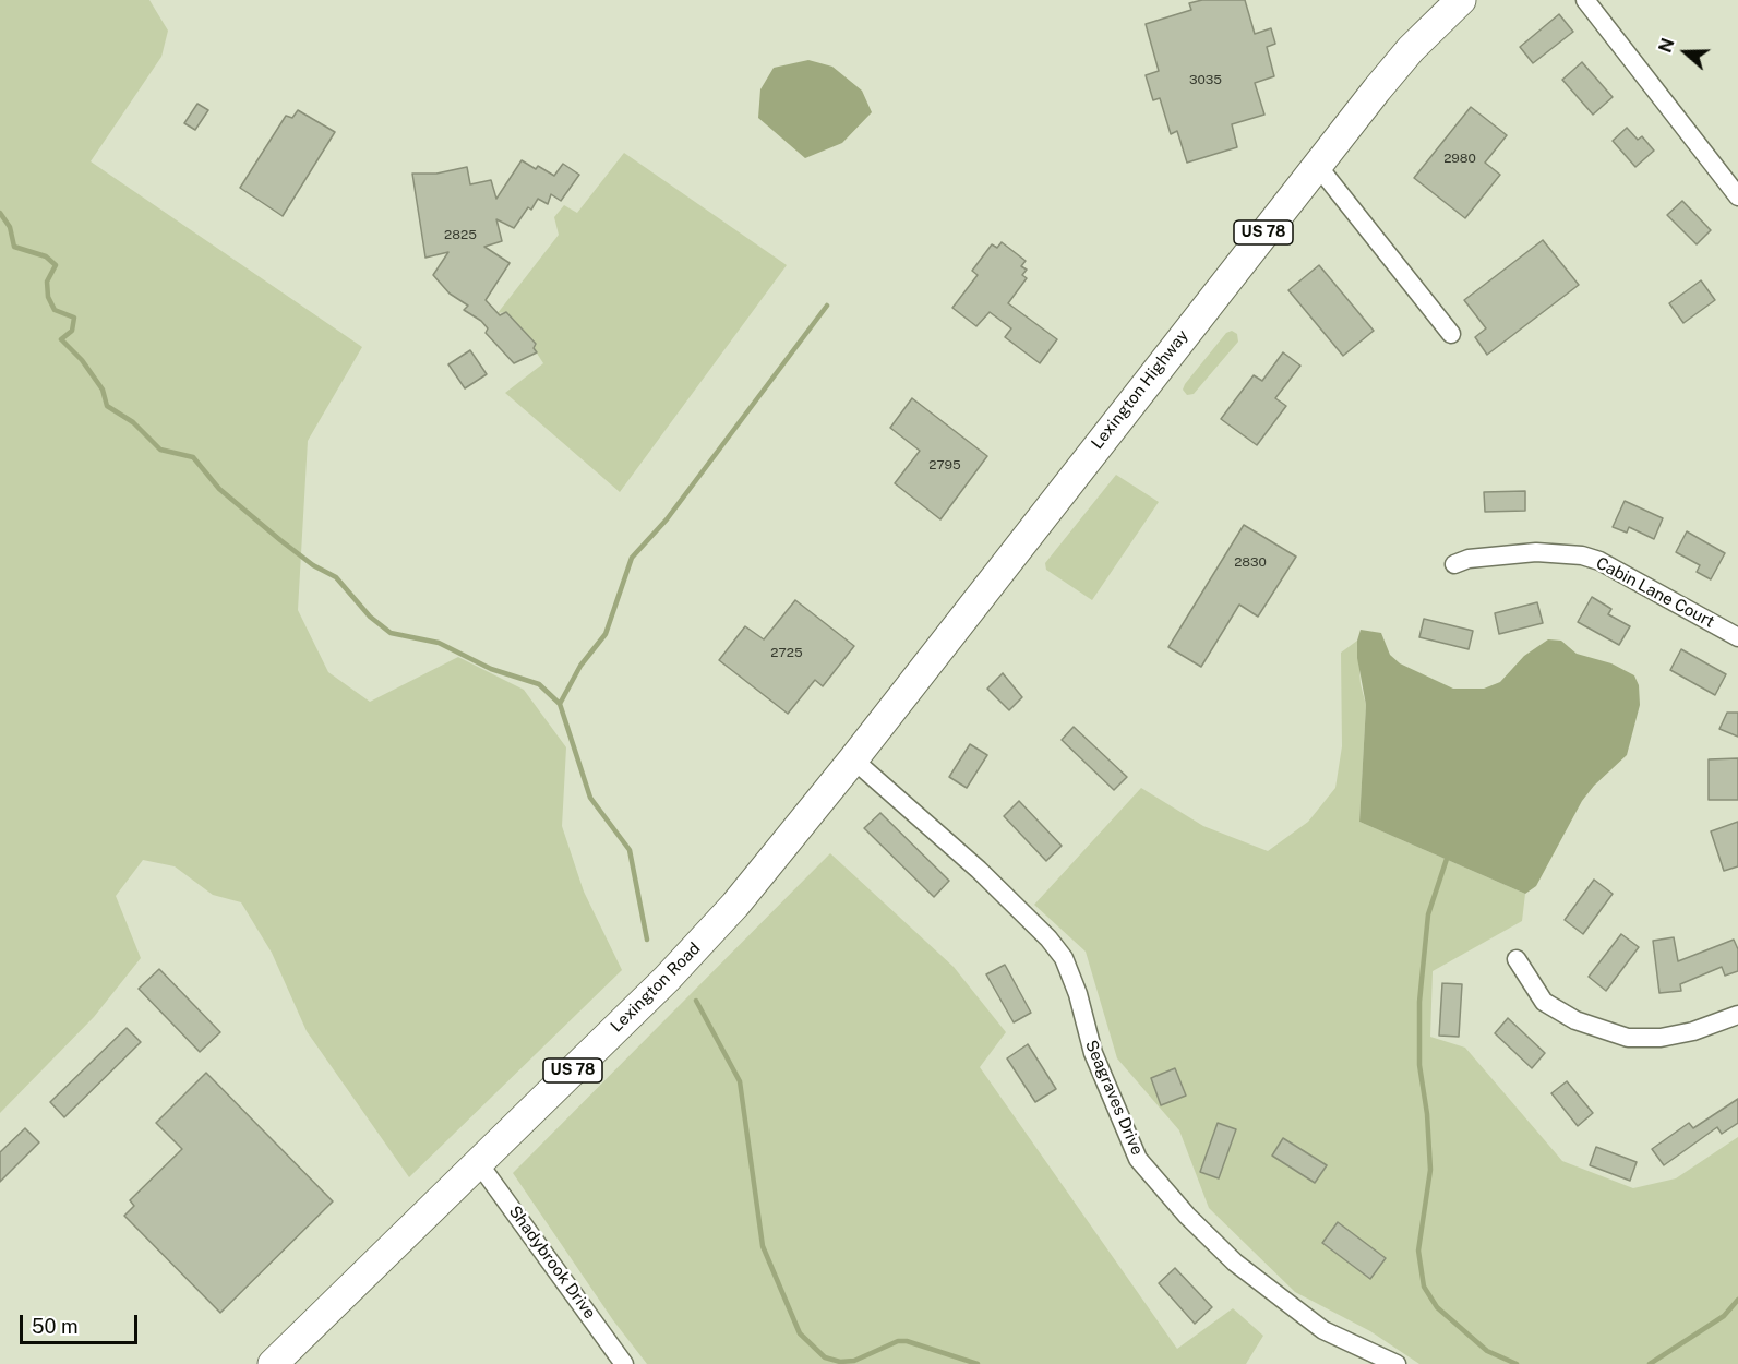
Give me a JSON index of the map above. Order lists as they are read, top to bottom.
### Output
{
  "streets": {
    "highway": ["US 78", "Lexington Highway", "Lexington Road"],
    "street": ["Cabin Lane Court", "Seagraves Drive", "Shadybrook Drive"]
  },
  "crossings": [
    ["Lexington Highway", "Lexington Road"],
    ["Lexington Highway", "Seagraves Drive"],
    ["Lexington Road", "Seagraves Drive"],
    ["Lexington Road", "Shadybrook Drive"]
  ],
  "house_numbers": [
    "3035",
    "2980",
    "2825",
    "2795",
    "2830",
    "2725"
  ],
  "scale_bar": "50 m",
  "north": "left"
}
